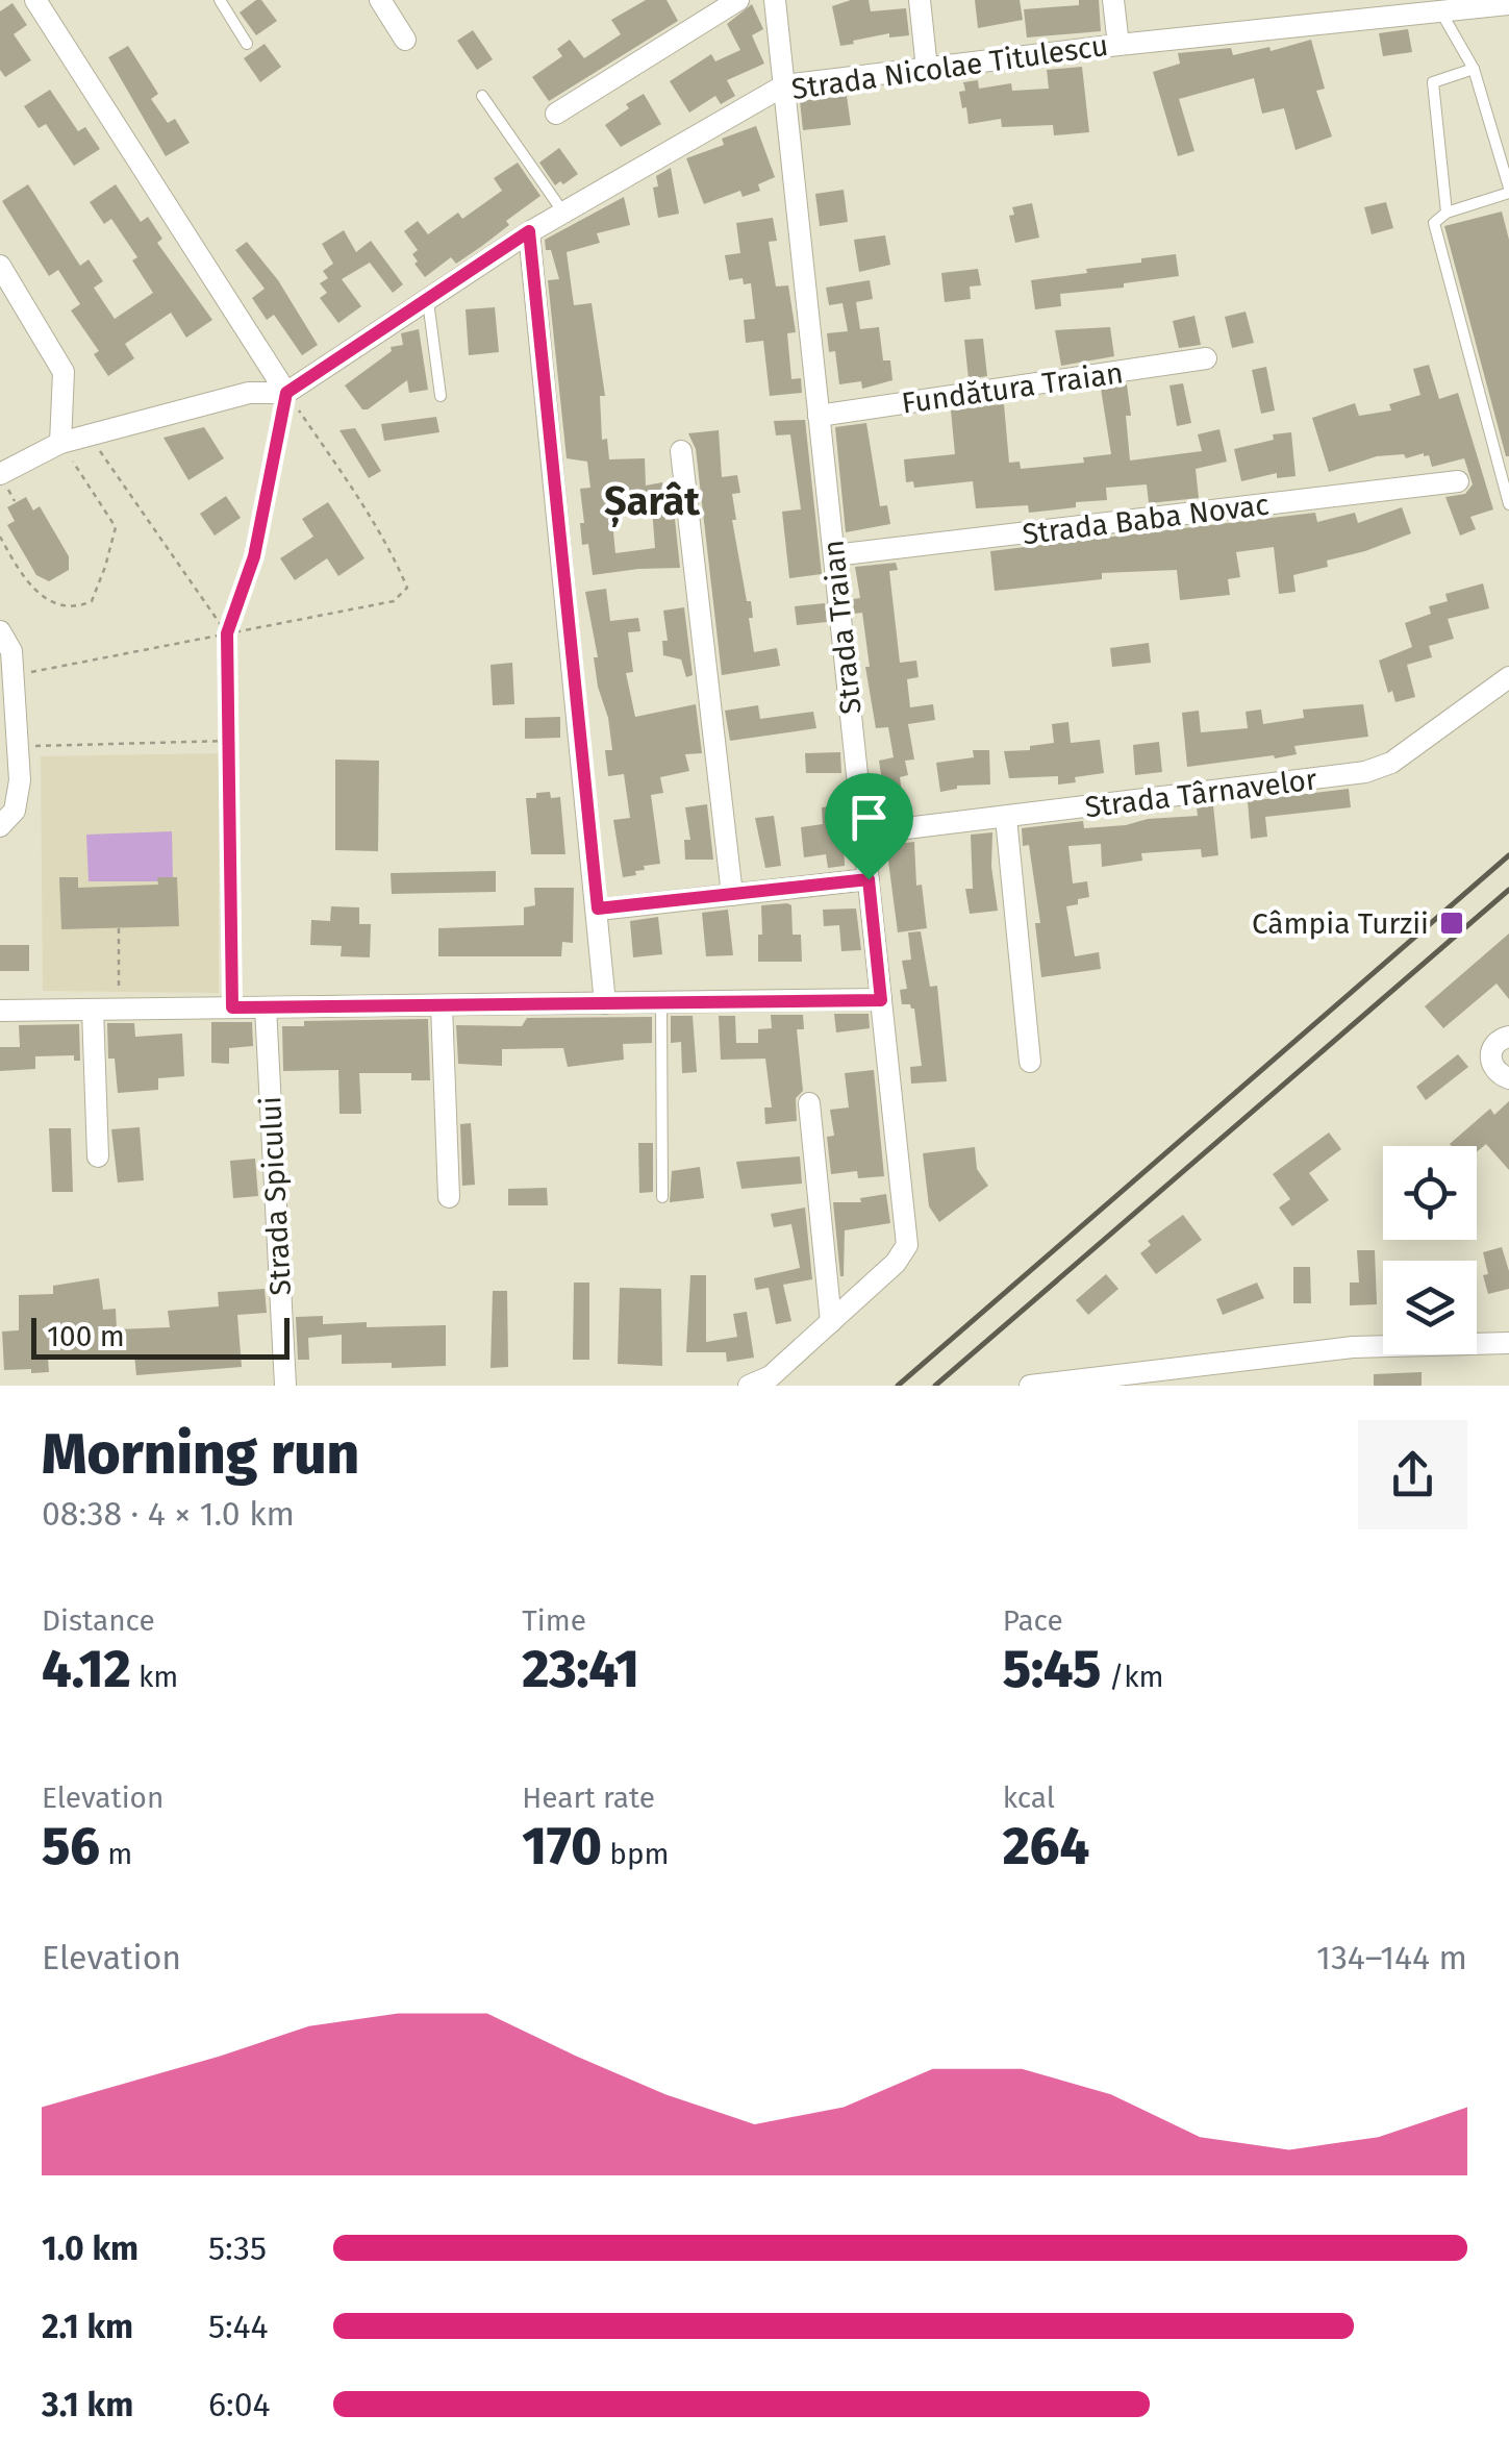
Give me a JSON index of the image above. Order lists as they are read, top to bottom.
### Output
{
  "streets": {
    "street": [
      "Strada Nicolae Titulescu",
      "Fundătura Traian",
      "Strada Baba Novac",
      "Strada Traian",
      "Strada Târnavelor",
      "Strada Spicului"
    ]
  },
  "crossings": [
    ["Strada Nicolae Titulescu", "Strada Traian"],
    ["Fundătura Traian", "Strada Traian"],
    ["Strada Baba Novac", "Strada Traian"],
    ["Strada Traian", "Strada Târnavelor"]
  ],
  "districts": ["Șarât"],
  "places": {
    "transit": ["Câmpia Turzii"]
  },
  "scale_bar": "100 m",
  "page": {
    "scale": "100 m",
    "heading": ["Morning run", "08:38 · 4 × 1.0 km"],
    "stats": [
      ["Distance", "4.12 km"],
      ["Time", "23:41"],
      ["Pace", "5:45 /km"],
      ["Elevation", "56 m"],
      ["Heart rate", "170 bpm"],
      ["kcal", "264"]
    ],
    "chart": ["Elevation", "134–144 m"],
    "list": [
      {
        "name": "1.0 km",
        "note": "5:35"
      },
      {
        "name": "2.1 km",
        "note": "5:44"
      },
      {
        "name": "3.1 km",
        "note": "6:04"
      }
    ]
  }
}
